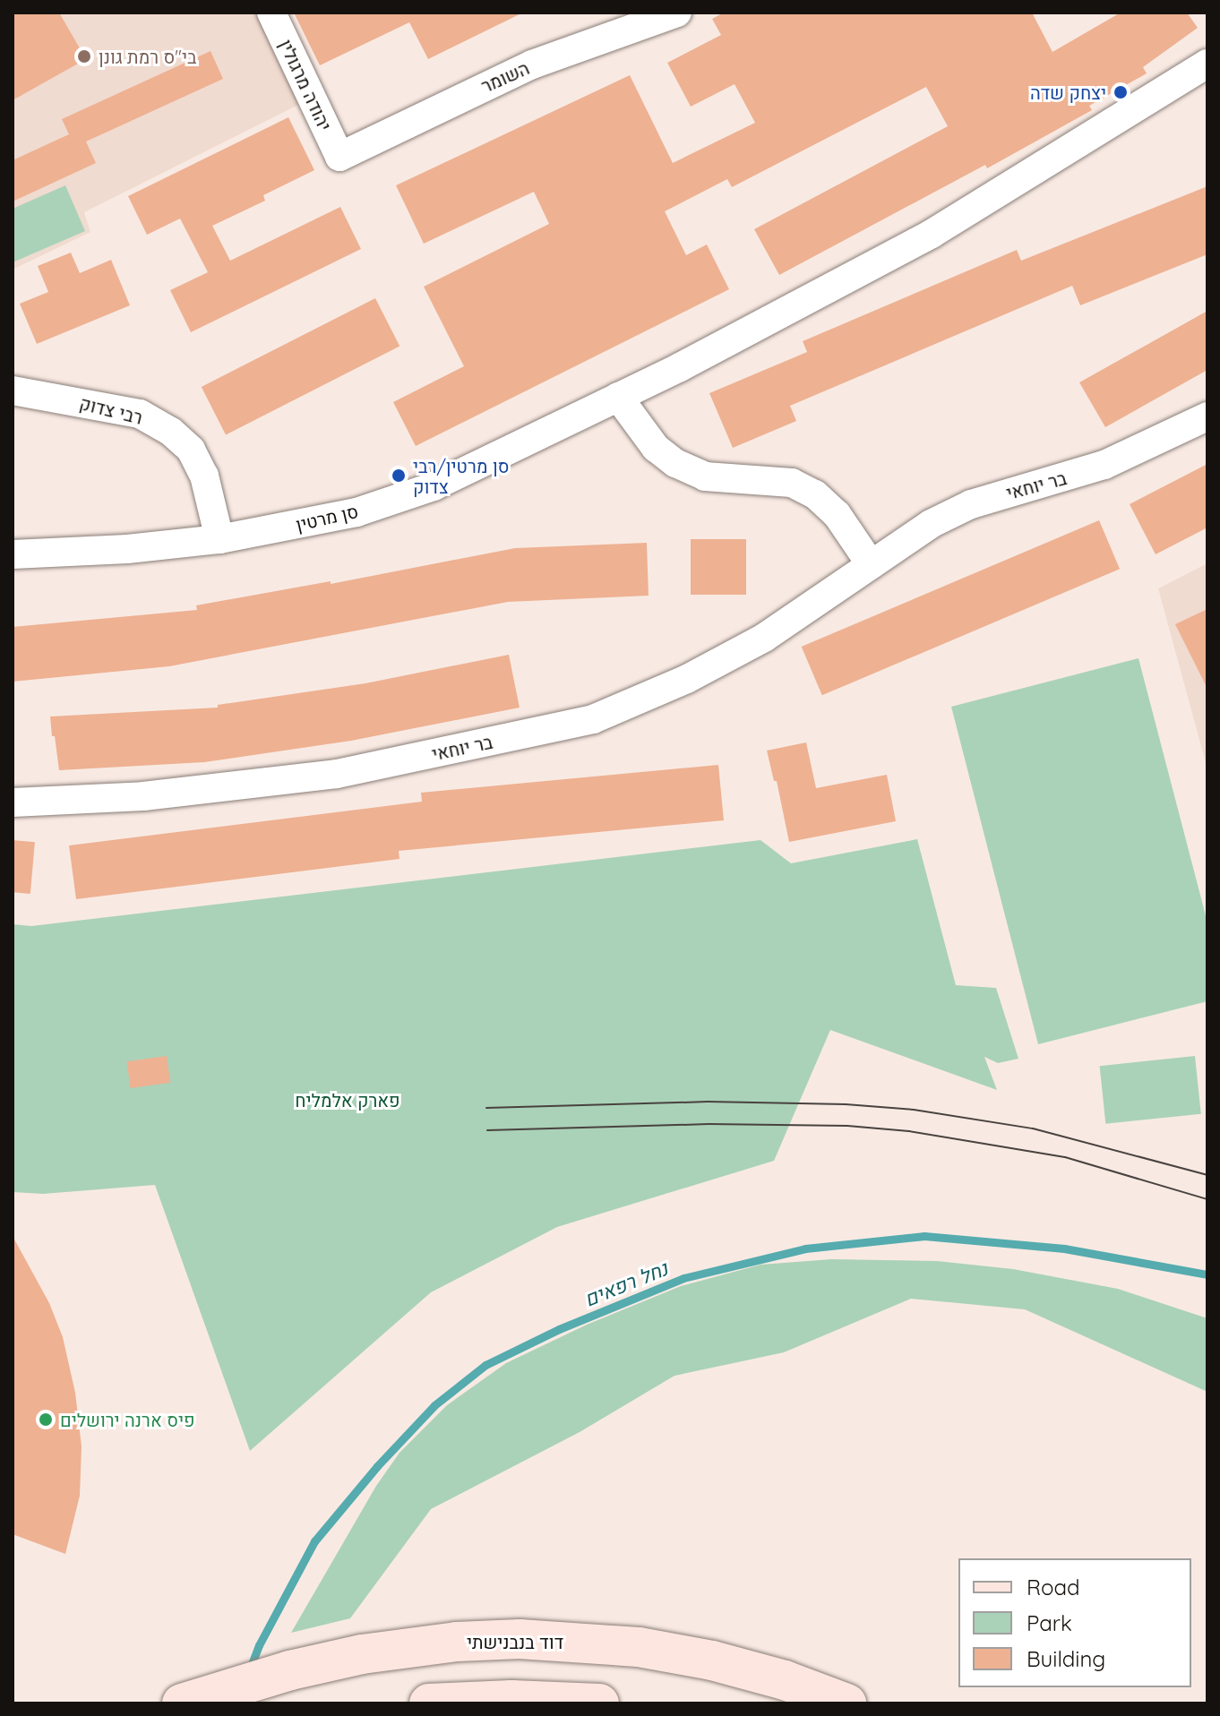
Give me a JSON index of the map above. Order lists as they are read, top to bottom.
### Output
{
  "streets": {
    "main road": ["דוד בנבנישתי"],
    "street": [
      "השומר",
      "יהודה מרגולין",
      "רבי צדוק",
      "בר יוחאי",
      "סן מרטין"
    ]
  },
  "crossings": [
    ["השומר", "יהודה מרגולין"],
    ["רבי צדוק", "סן מרטין"]
  ],
  "water": ["נחל רפאים"],
  "parks": ["פארק אלמליח"],
  "places": [
    "בי\"ס רמת גונן",
    "יצחק שדה",
    "סן מרטין/רבי צדוק",
    "פיס ארנה ירושלים"
  ],
  "legend": ["Road", "Park", "Building"]
}
